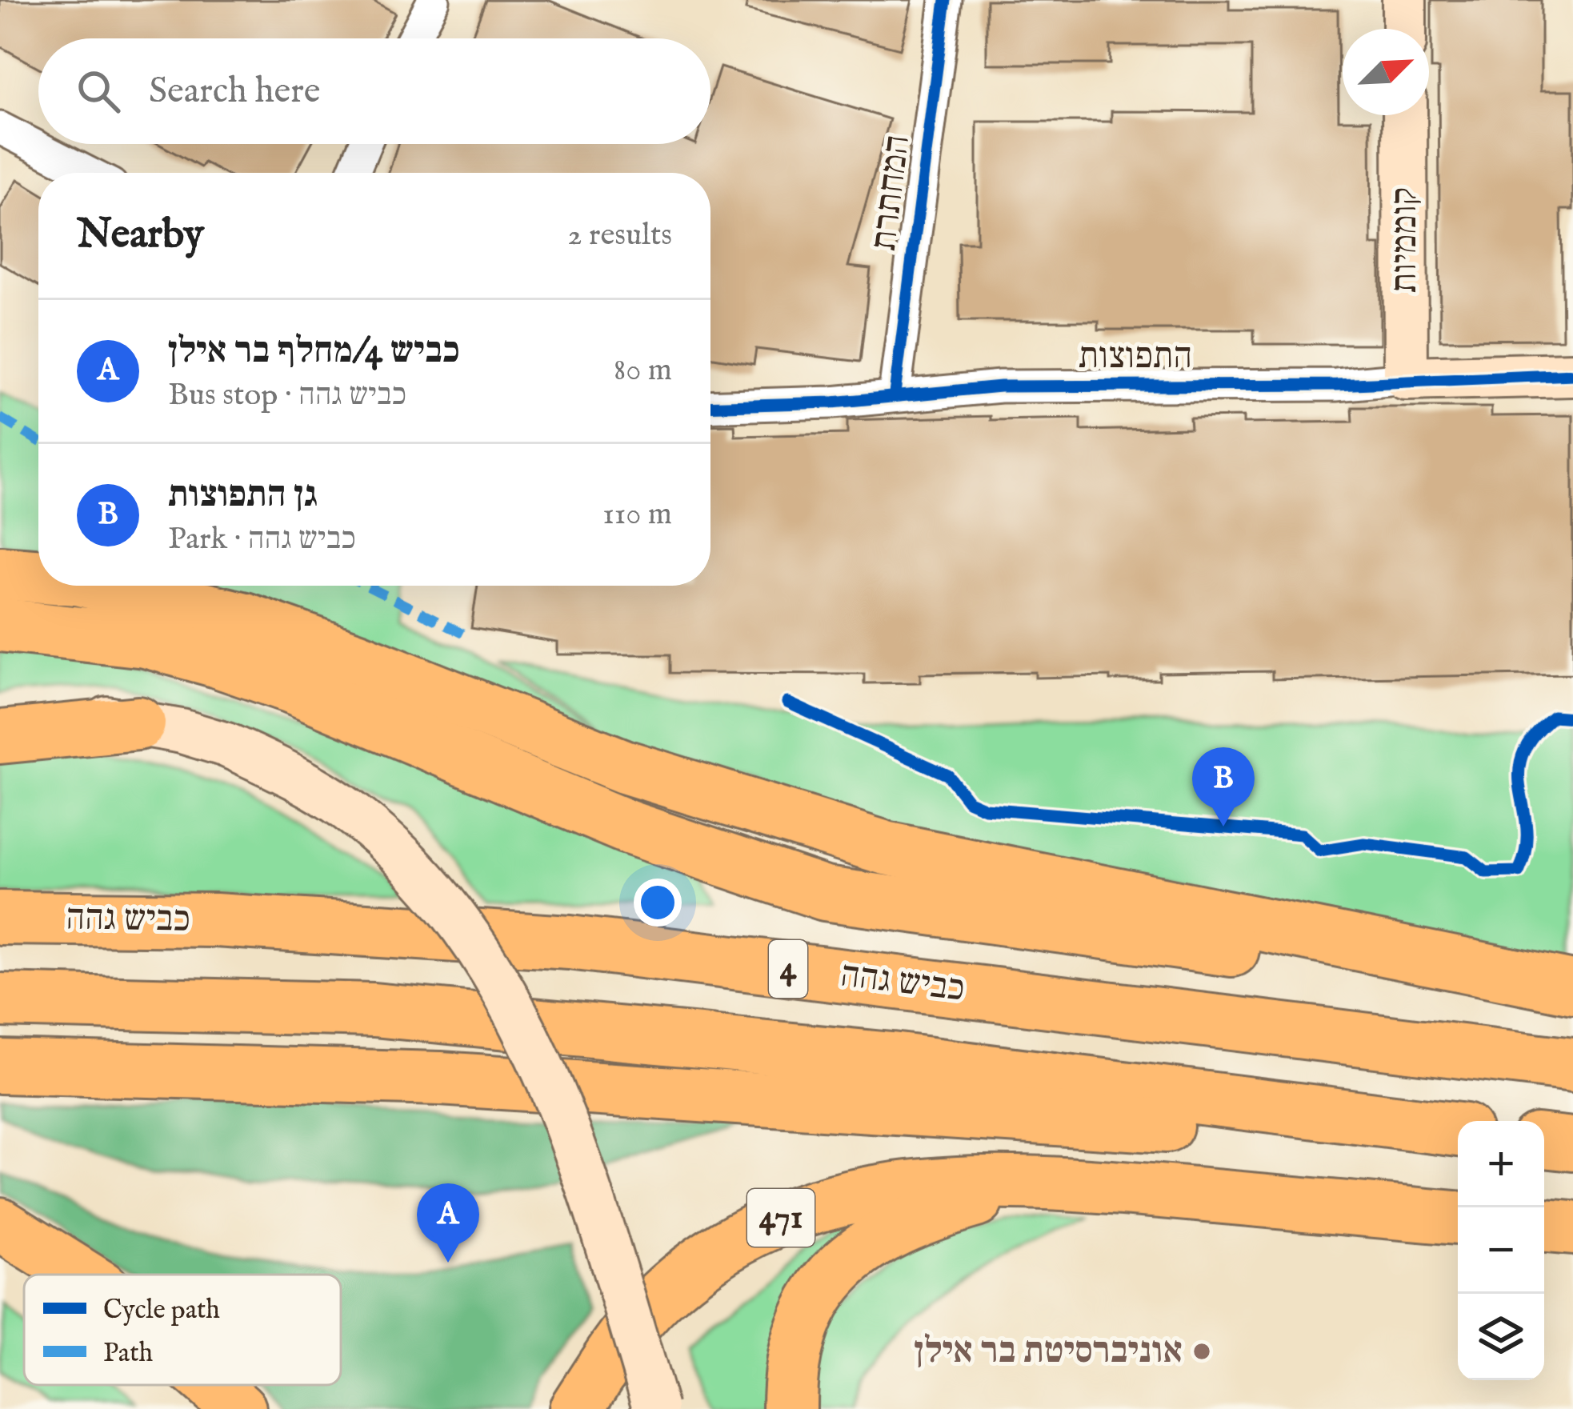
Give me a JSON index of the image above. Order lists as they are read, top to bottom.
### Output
{
  "streets": {
    "highway": ["כביש גהה", "4", "471"],
    "main road": ["קוממיות", "התפוצות"],
    "street": ["המחתרת"]
  },
  "crossings": [
    ["המחתרת", "התפוצות"],
    ["קוממיות", "התפוצות"]
  ],
  "places": ["אוניברסיטת בר אילן"],
  "legend": ["Cycle path", "Path"],
  "north": "top right",
  "page": {
    "search": "Search here",
    "heading": ["Nearby", "2 results"],
    "list": [
      {
        "mark": "A",
        "name": "כביש 4/מחלף בר אילן",
        "note": "Bus stop · כביש גהה",
        "value": "80 m"
      },
      {
        "mark": "B",
        "name": "גן התפוצות",
        "note": "Park · כביש גהה",
        "value": "110 m"
      }
    ],
    "pins": ["B", "A"],
    "map_buttons": ["+", "−"]
  }
}
